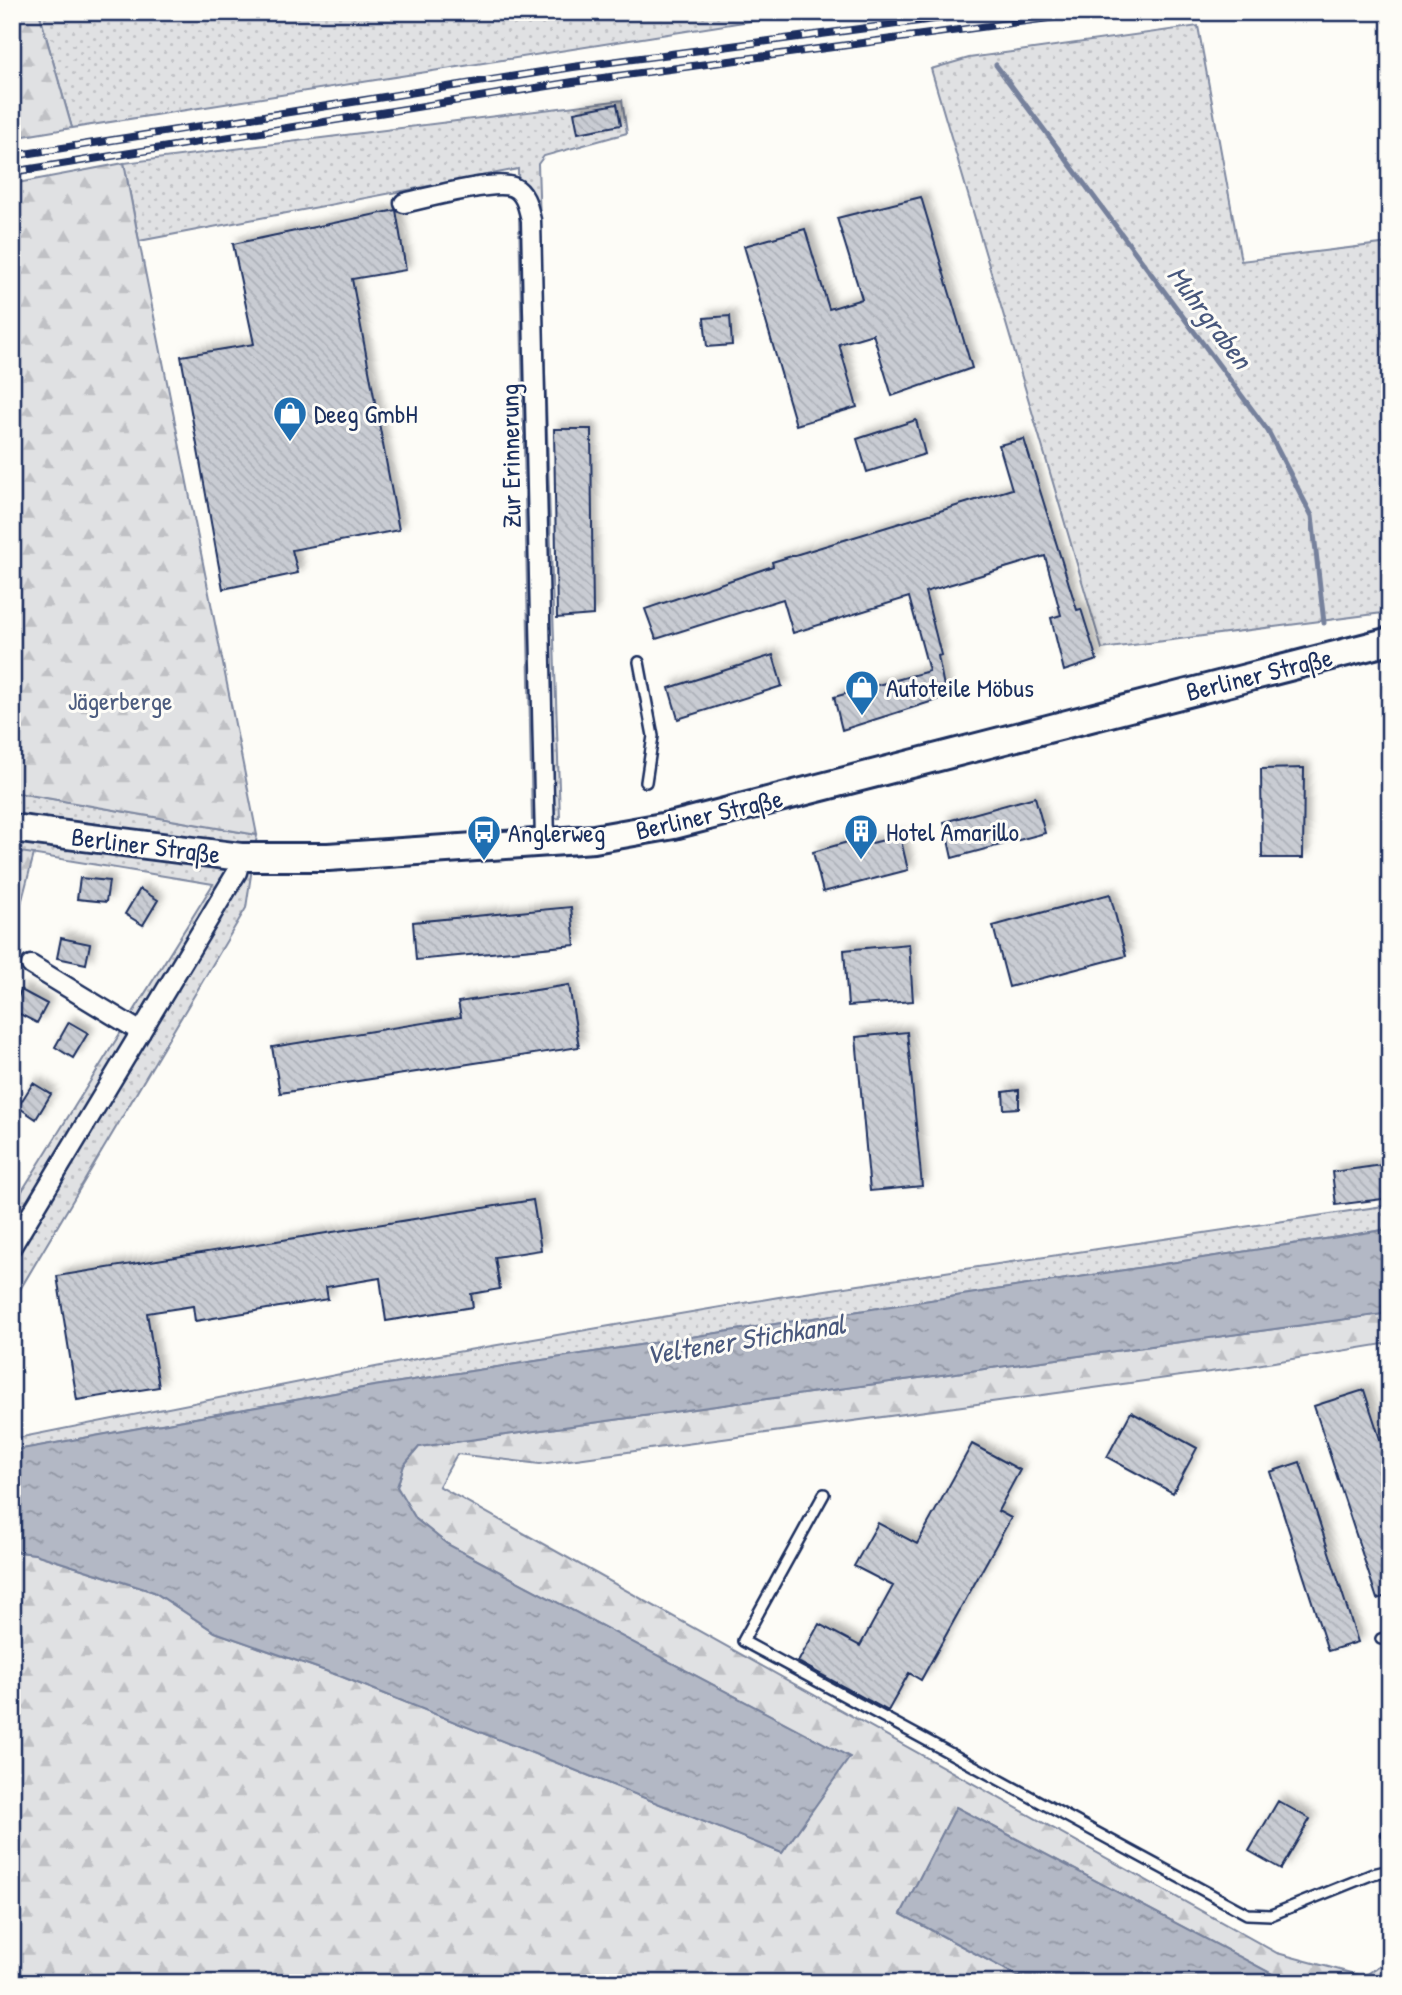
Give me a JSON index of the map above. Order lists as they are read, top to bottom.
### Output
{
  "streets": {
    "main road": ["Berliner Straße"],
    "street": ["Zur Erinnerung"]
  },
  "crossings": [
    ["Zur Erinnerung", "Berliner Straße"]
  ],
  "water": ["Muhrgraben", "Veltener Stichkanal"],
  "parks": ["Jägerberge"],
  "places": {
    "shop": ["Deeg GmbH", "Autoteile Möbus"],
    "building": ["Hotel Amarillo"],
    "bus stop": ["Anglerweg"]
  }
}
